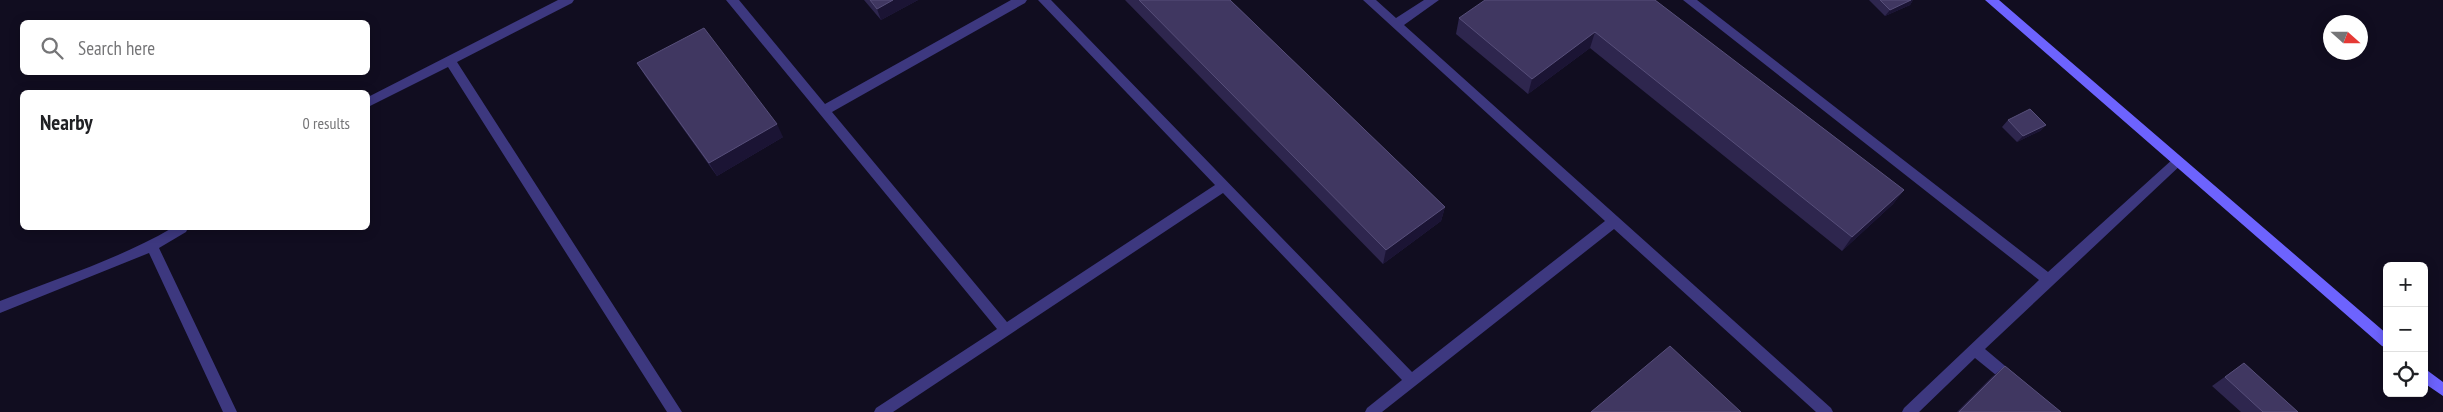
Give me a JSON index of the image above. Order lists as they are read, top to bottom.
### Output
{
  "north": "right",
  "page": {
    "search": "Search here",
    "heading": ["Nearby", "0 results"],
    "map_buttons": ["+", "−"]
  }
}
